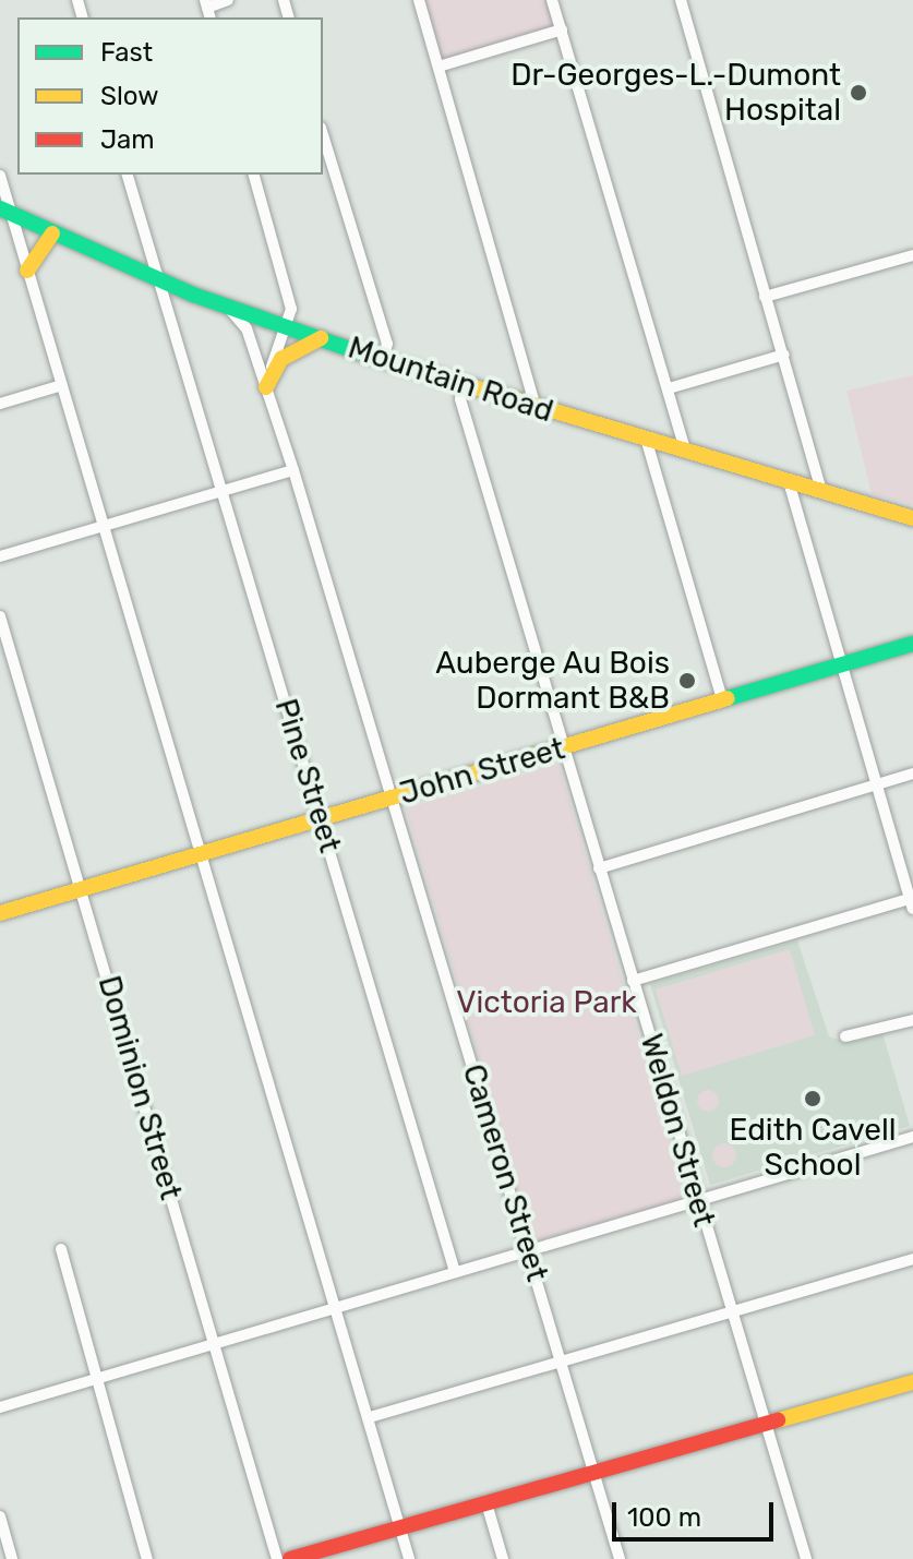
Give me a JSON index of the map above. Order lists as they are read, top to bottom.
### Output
{
  "streets": {
    "main road": ["Mountain Road", "John Street"],
    "street": [
      "Pine Street",
      "Dominion Street",
      "Weldon Street",
      "Cameron Street"
    ]
  },
  "crossings": [
    ["Mountain Road", "Pine Street"],
    ["Mountain Road", "Weldon Street"],
    ["Mountain Road", "Cameron Street"],
    ["John Street", "Pine Street"],
    ["John Street", "Dominion Street"],
    ["John Street", "Weldon Street"],
    ["John Street", "Cameron Street"]
  ],
  "parks": ["Victoria Park"],
  "places": ["Dr-Georges-L.-Dumont Hospital", "Auberge Au Bois Dormant B&B", "Edith Cavell School"],
  "legend": ["Fast", "Slow", "Jam"],
  "scale_bar": "100 m"
}
